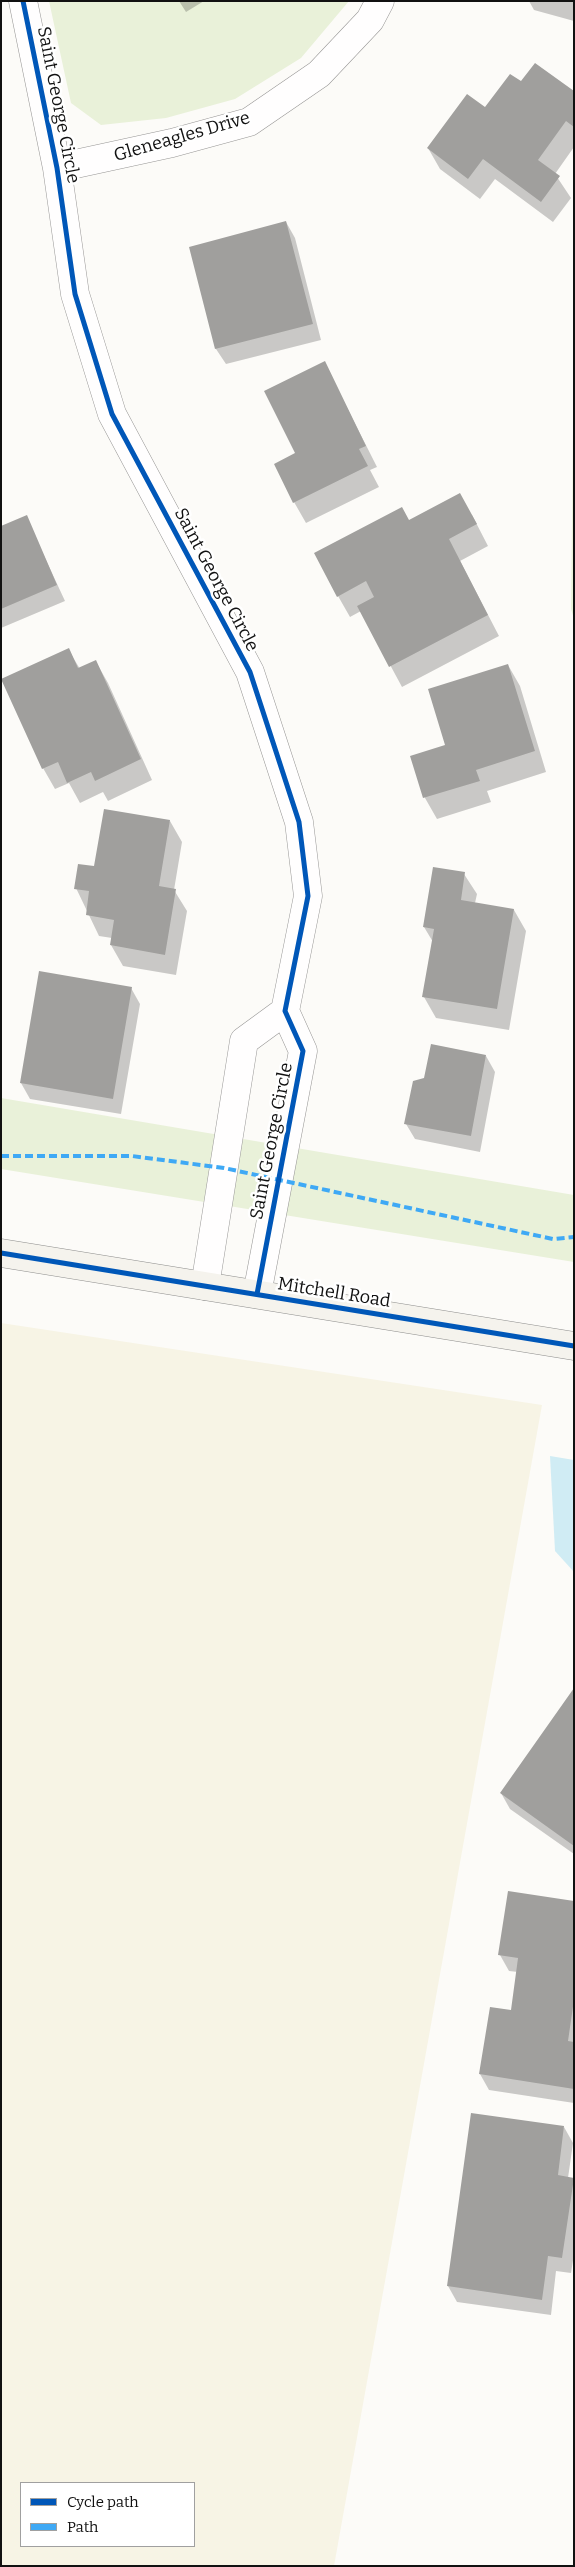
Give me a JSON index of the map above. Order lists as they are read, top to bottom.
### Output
{
  "streets": {
    "street": ["Saint George Circle", "Gleneagles Drive", "Mitchell Road"]
  },
  "crossings": [
    ["Saint George Circle", "Gleneagles Drive"],
    ["Saint George Circle", "Mitchell Road"]
  ],
  "legend": ["Cycle path", "Path"]
}
